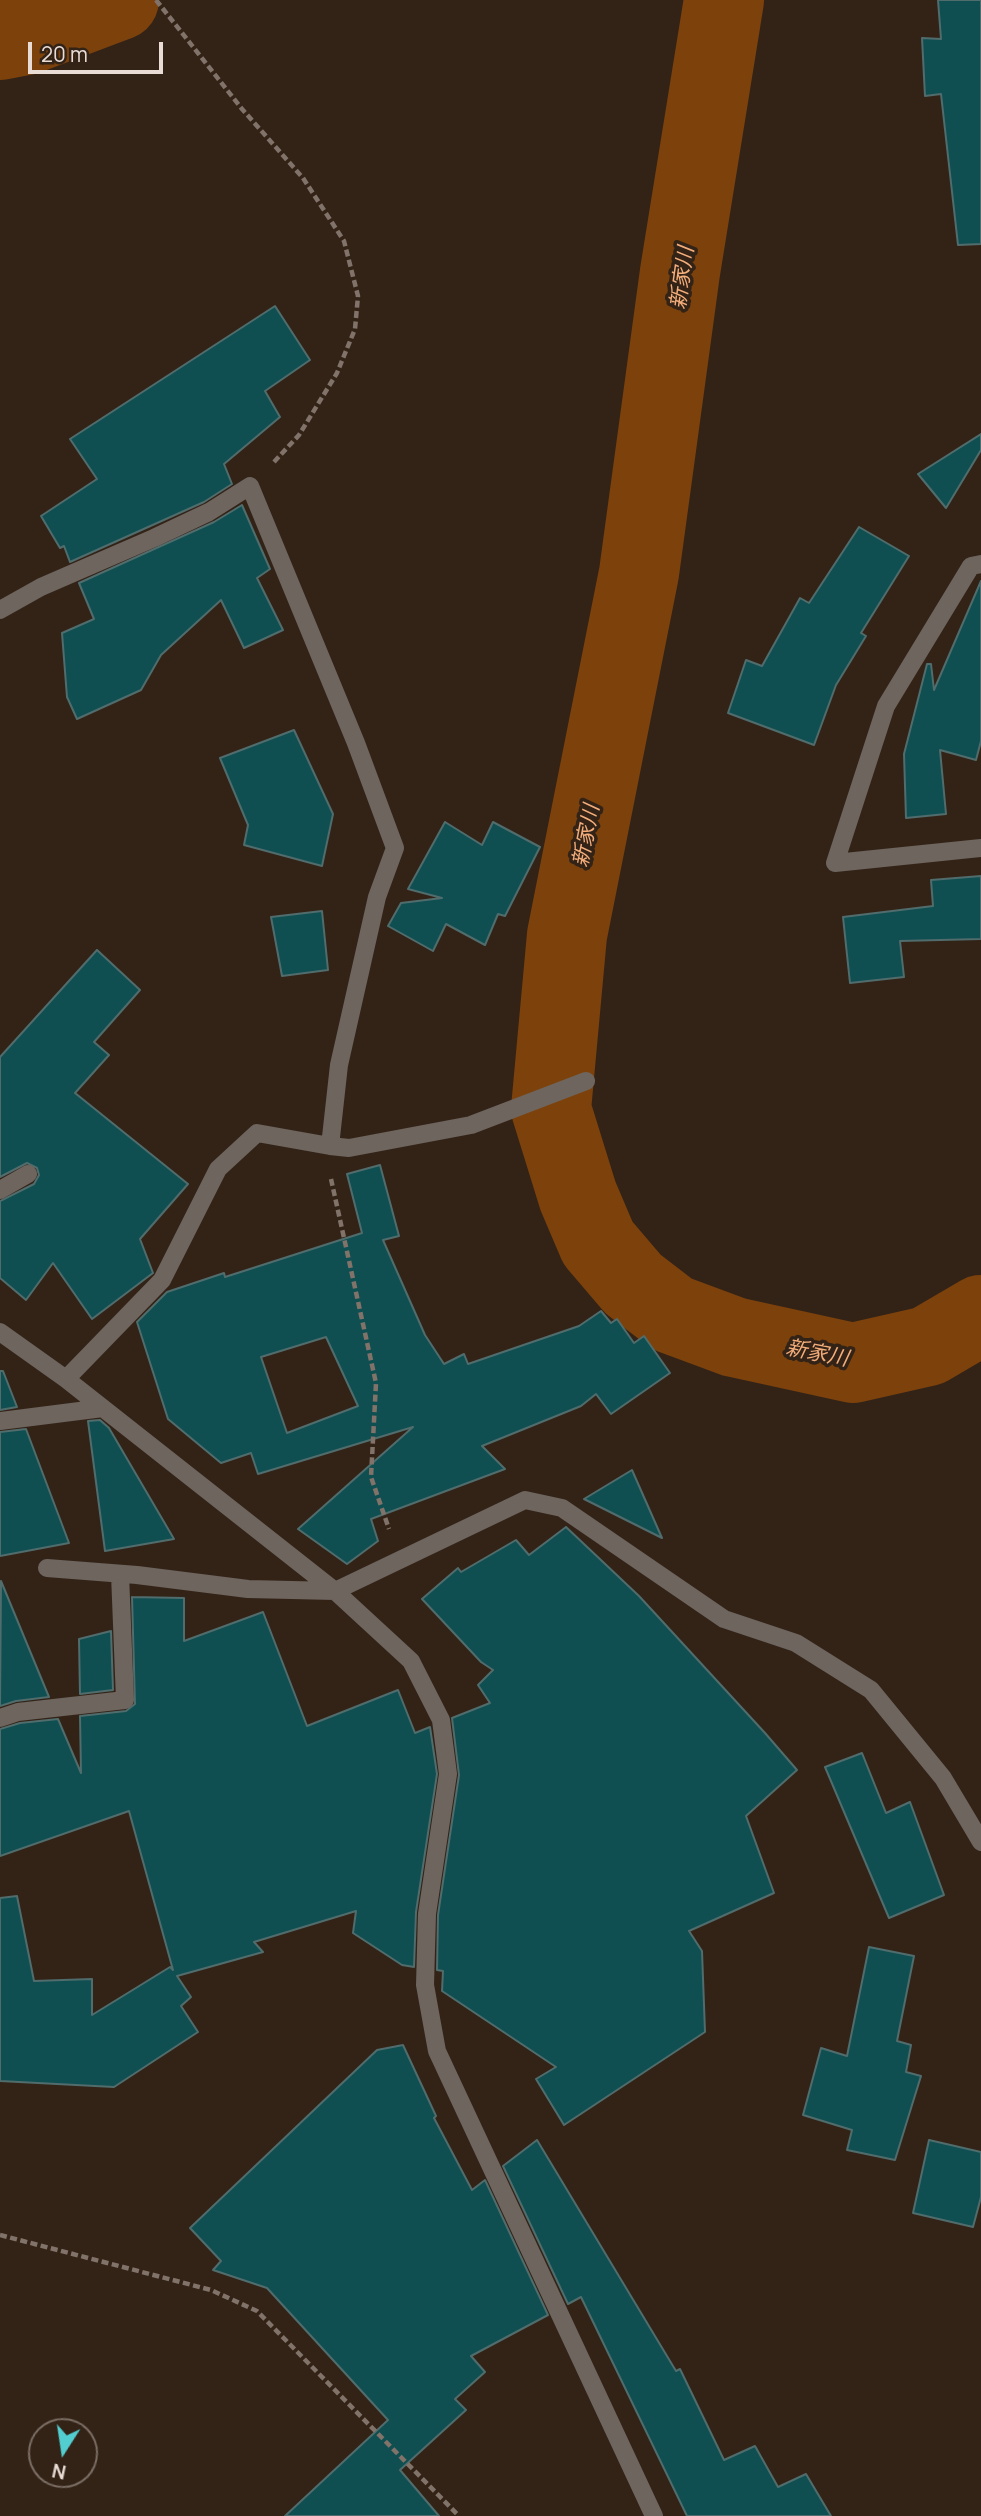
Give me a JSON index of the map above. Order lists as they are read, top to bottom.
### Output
{
  "water": ["新家川"],
  "scale_bar": "20 m",
  "north": "bottom"
}
